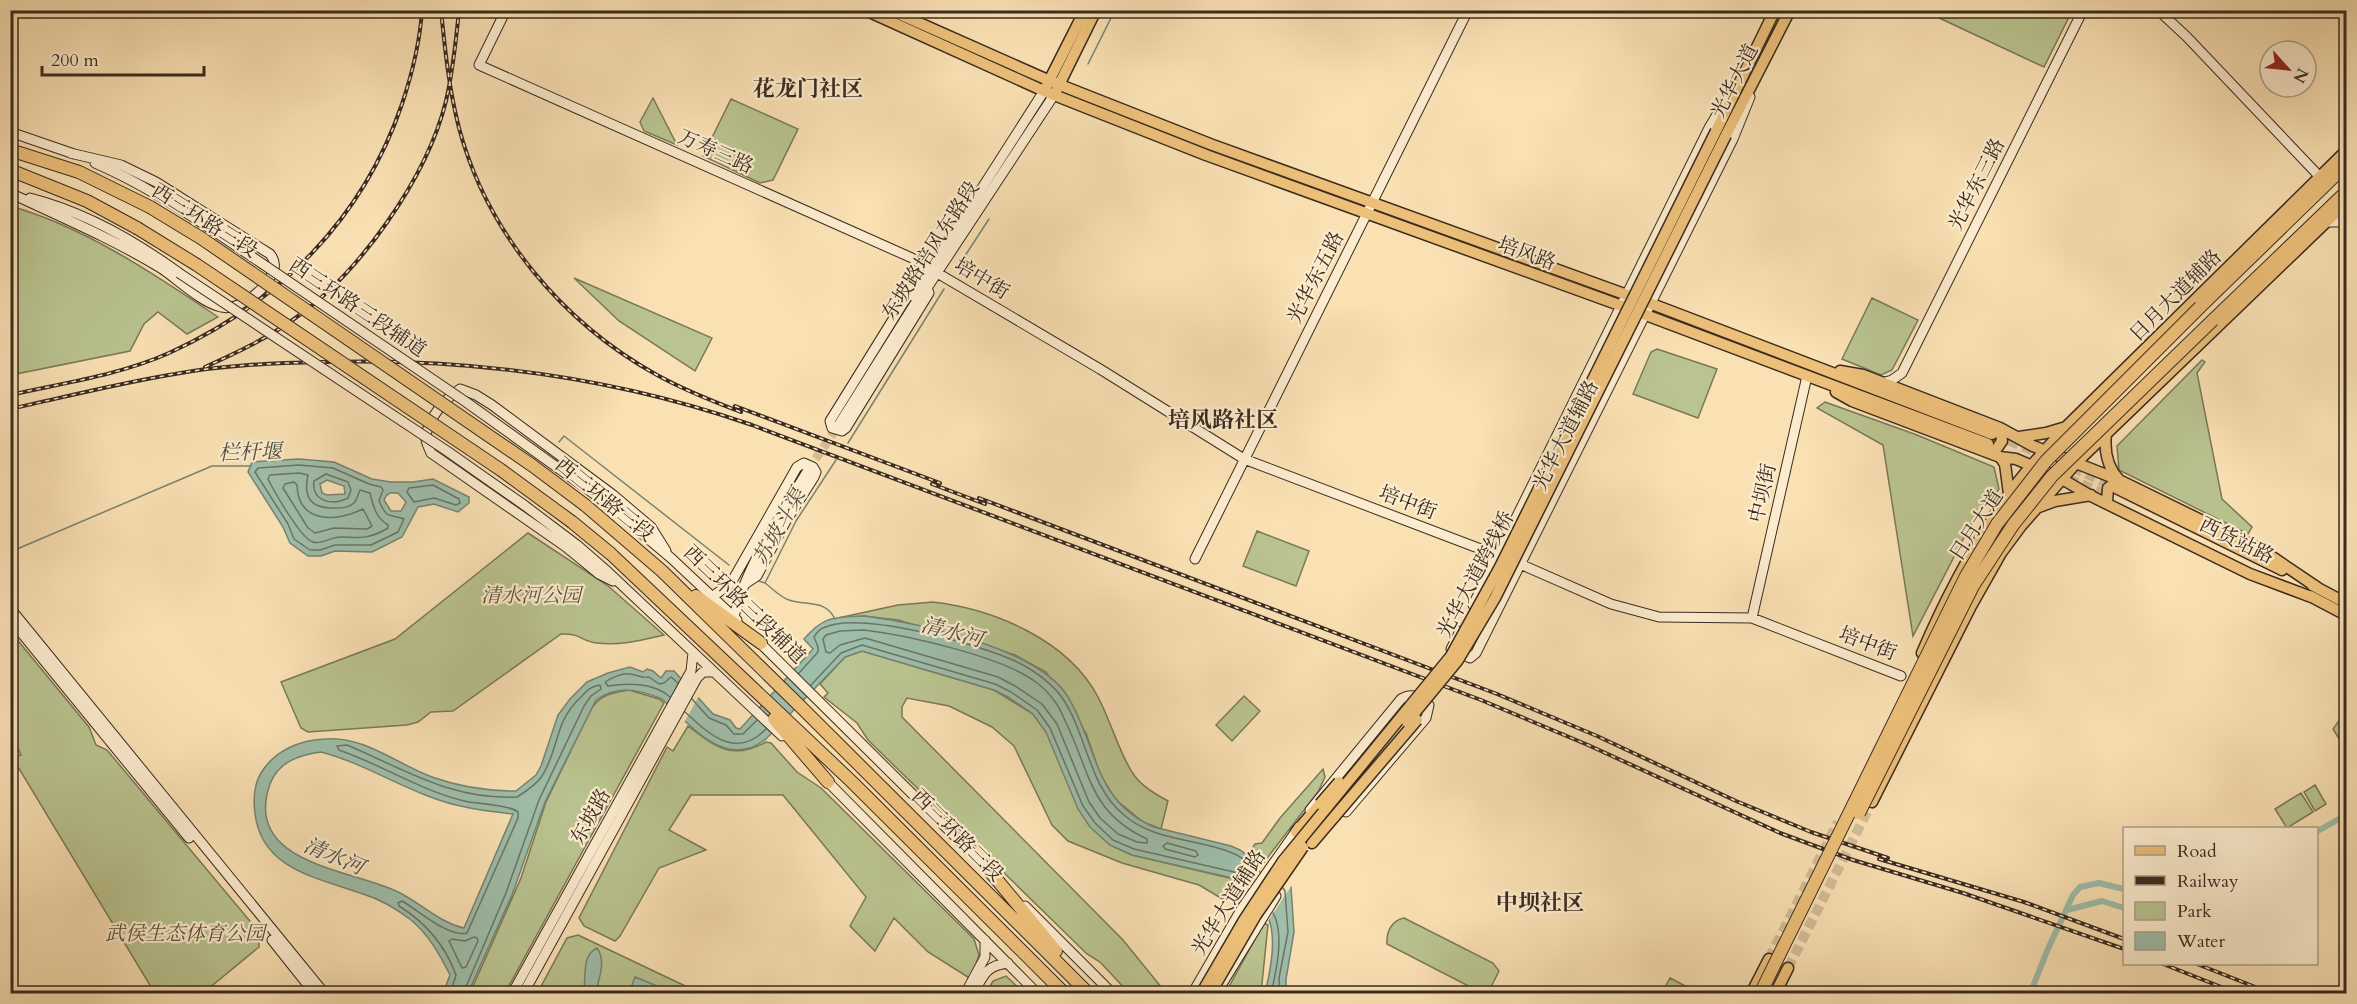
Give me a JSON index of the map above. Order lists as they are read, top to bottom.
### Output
{
  "streets": {
    "highway": ["西三环路三段", "日月大道"],
    "main road": [
      "光华大道",
      "万寿三路",
      "光华东三路",
      "东坡路培风东路段",
      "培风路",
      "光华东五路",
      "培中街",
      "日月大道辅路",
      "西三环路三段辅道",
      "光华大道辅路",
      "中坝街",
      "光华大道跨线桥",
      "东坡路"
    ]
  },
  "crossings": [
    ["光华大道", "光华大道辅路"],
    ["光华大道", "光华大道跨线桥"],
    ["万寿三路", "东坡路培风东路段"],
    ["万寿三路", "培中街"],
    ["东坡路培风东路段", "培风路"],
    ["东坡路培风东路段", "培中街"],
    ["培风路", "光华东五路"],
    ["培风路", "光华大道辅路"],
    ["培风路", "中坝街"],
    ["光华东五路", "培中街"],
    ["培中街", "光华大道辅路"],
    ["培中街", "中坝街"]
  ],
  "districts": ["花龙门社区", "培风路社区", "中坝社区"],
  "water": ["栏杆堰", "苏坡斗渠", "清水河"],
  "parks": ["清水河公园", "武侯生态体育公园"],
  "legend": [
    "Road",
    "Railway",
    "Park",
    "Water"
  ],
  "scale_bar": "200 m",
  "north": "bottom right"
}
